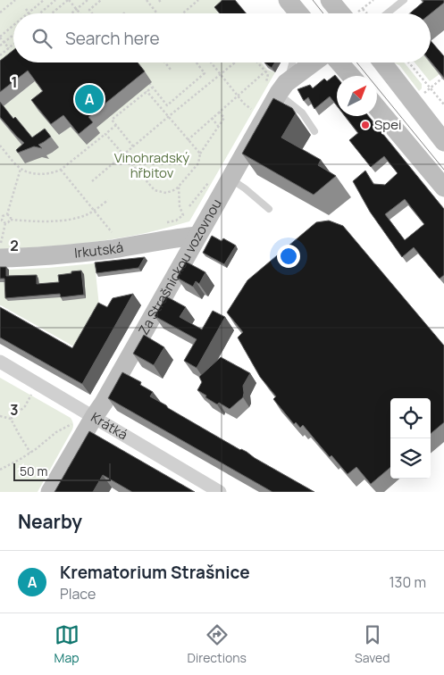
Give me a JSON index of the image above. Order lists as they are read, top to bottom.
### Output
{
  "streets": {
    "street": ["Irkutská", "Za Strašnickou vozovnou", "Krátká"]
  },
  "crossings": [
    ["Irkutská", "Za Strašnickou vozovnou"],
    ["Za Strašnickou vozovnou", "Krátká"]
  ],
  "parks": ["Vinohradský hřbitov"],
  "places": ["Spei"],
  "scale_bar": "50 m",
  "north": "top right",
  "page": {
    "search": "Search here",
    "pins": "A",
    "scale": "50 m",
    "heading": "Nearby",
    "list": [
      {
        "mark": "A",
        "name": "Krematorium Strašnice",
        "note": "Place",
        "value": "130 m"
      }
    ],
    "nav": ["Map", "Directions", "Saved"]
  },
  "grid": {
    "rows": ["1", "2", "3"]
  }
}
